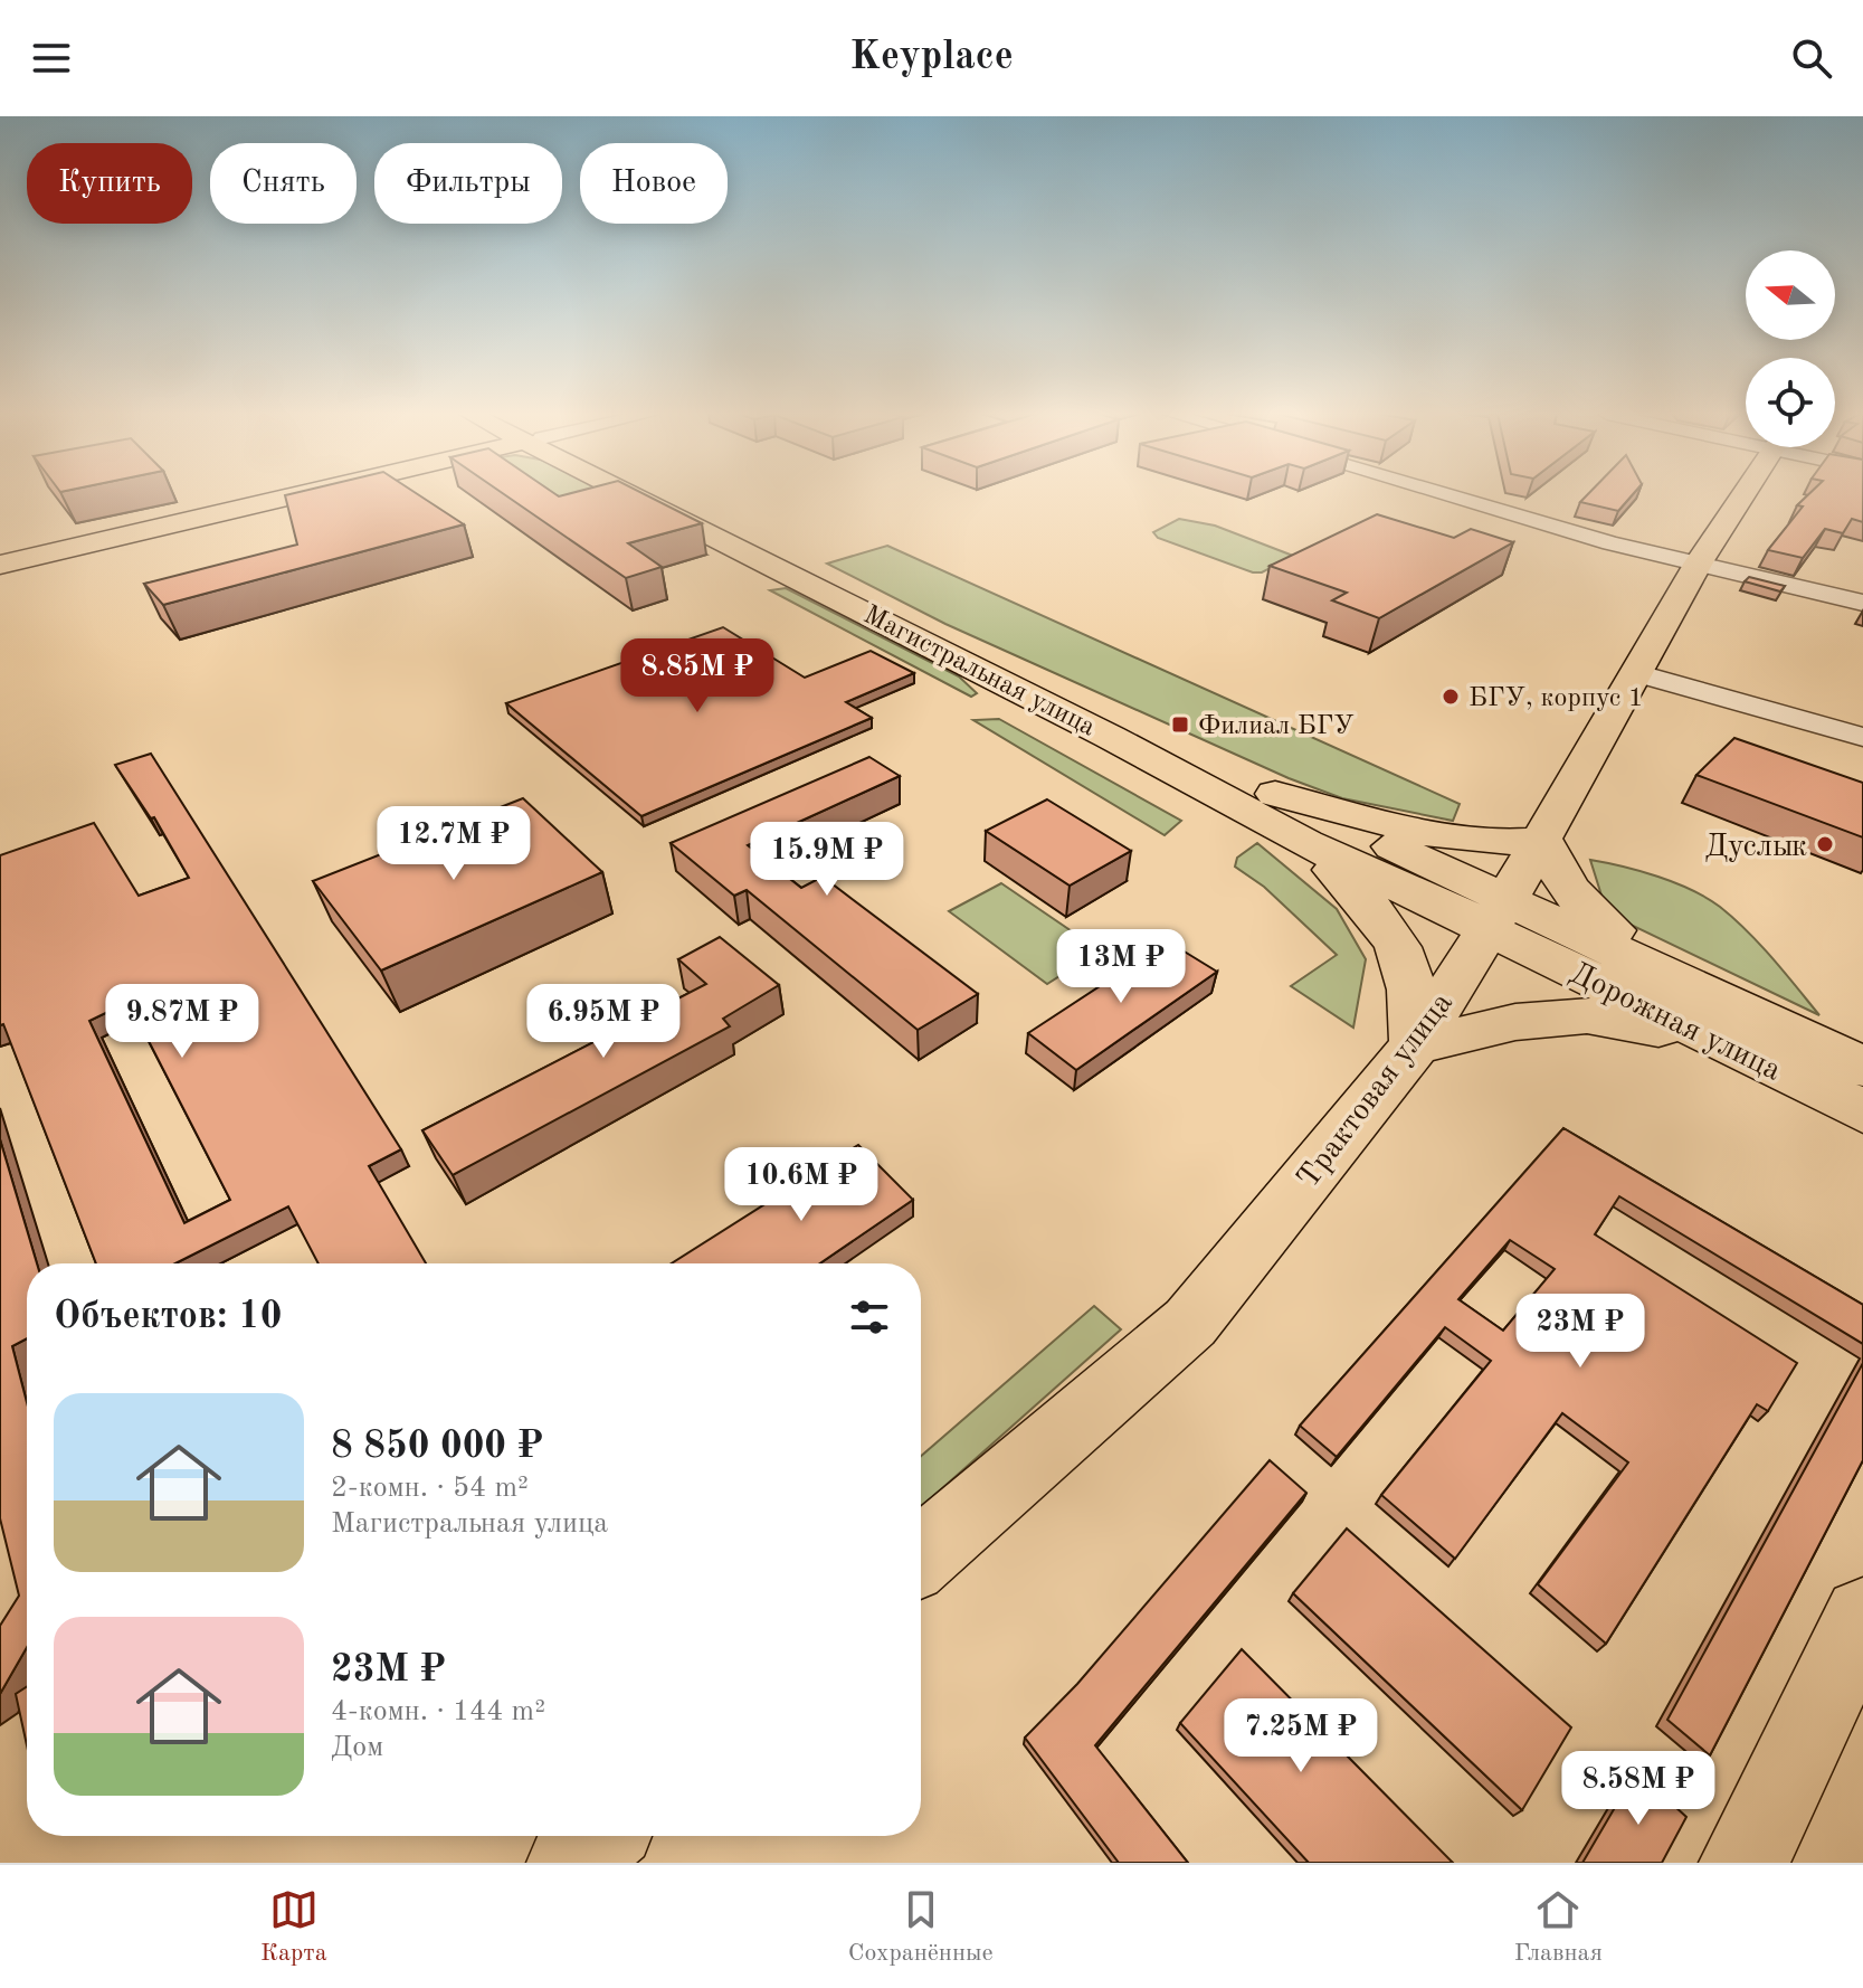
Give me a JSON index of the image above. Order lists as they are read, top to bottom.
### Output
{
  "streets": {
    "main road": ["Магистральная улица", "Дорожная улица", "Трактовая улица"]
  },
  "crossings": [
    ["Магистральная улица", "Дорожная улица"],
    ["Магистральная улица", "Трактовая улица"],
    ["Дорожная улица", "Трактовая улица"]
  ],
  "places": {
    "other": ["БГУ, корпус 1", "Дуслык"],
    "transit": ["Филиал БГУ"]
  },
  "north": "left",
  "page": {
    "header": "Keyplace",
    "chip": [
      "Купить",
      "Снять",
      "Фильтры",
      "Новое"
    ],
    "price": [
      "8.85M ₽",
      "12.7M ₽",
      "15.9M ₽",
      "13M ₽",
      "9.87M ₽",
      "6.95M ₽",
      "10.6M ₽",
      "23M ₽",
      "7.25M ₽",
      "8.58M ₽"
    ],
    "heading": "Объектов: 10",
    "list": [
      {
        "name": "8 850 000 ₽",
        "note": "2-комн. · 54 m² · Магистральная улица"
      },
      {
        "name": "23M ₽",
        "note": "4-комн. · 144 m² · Дом"
      }
    ],
    "tabs": ["Карта", "Сохранённые", "Главная"]
  }
}
